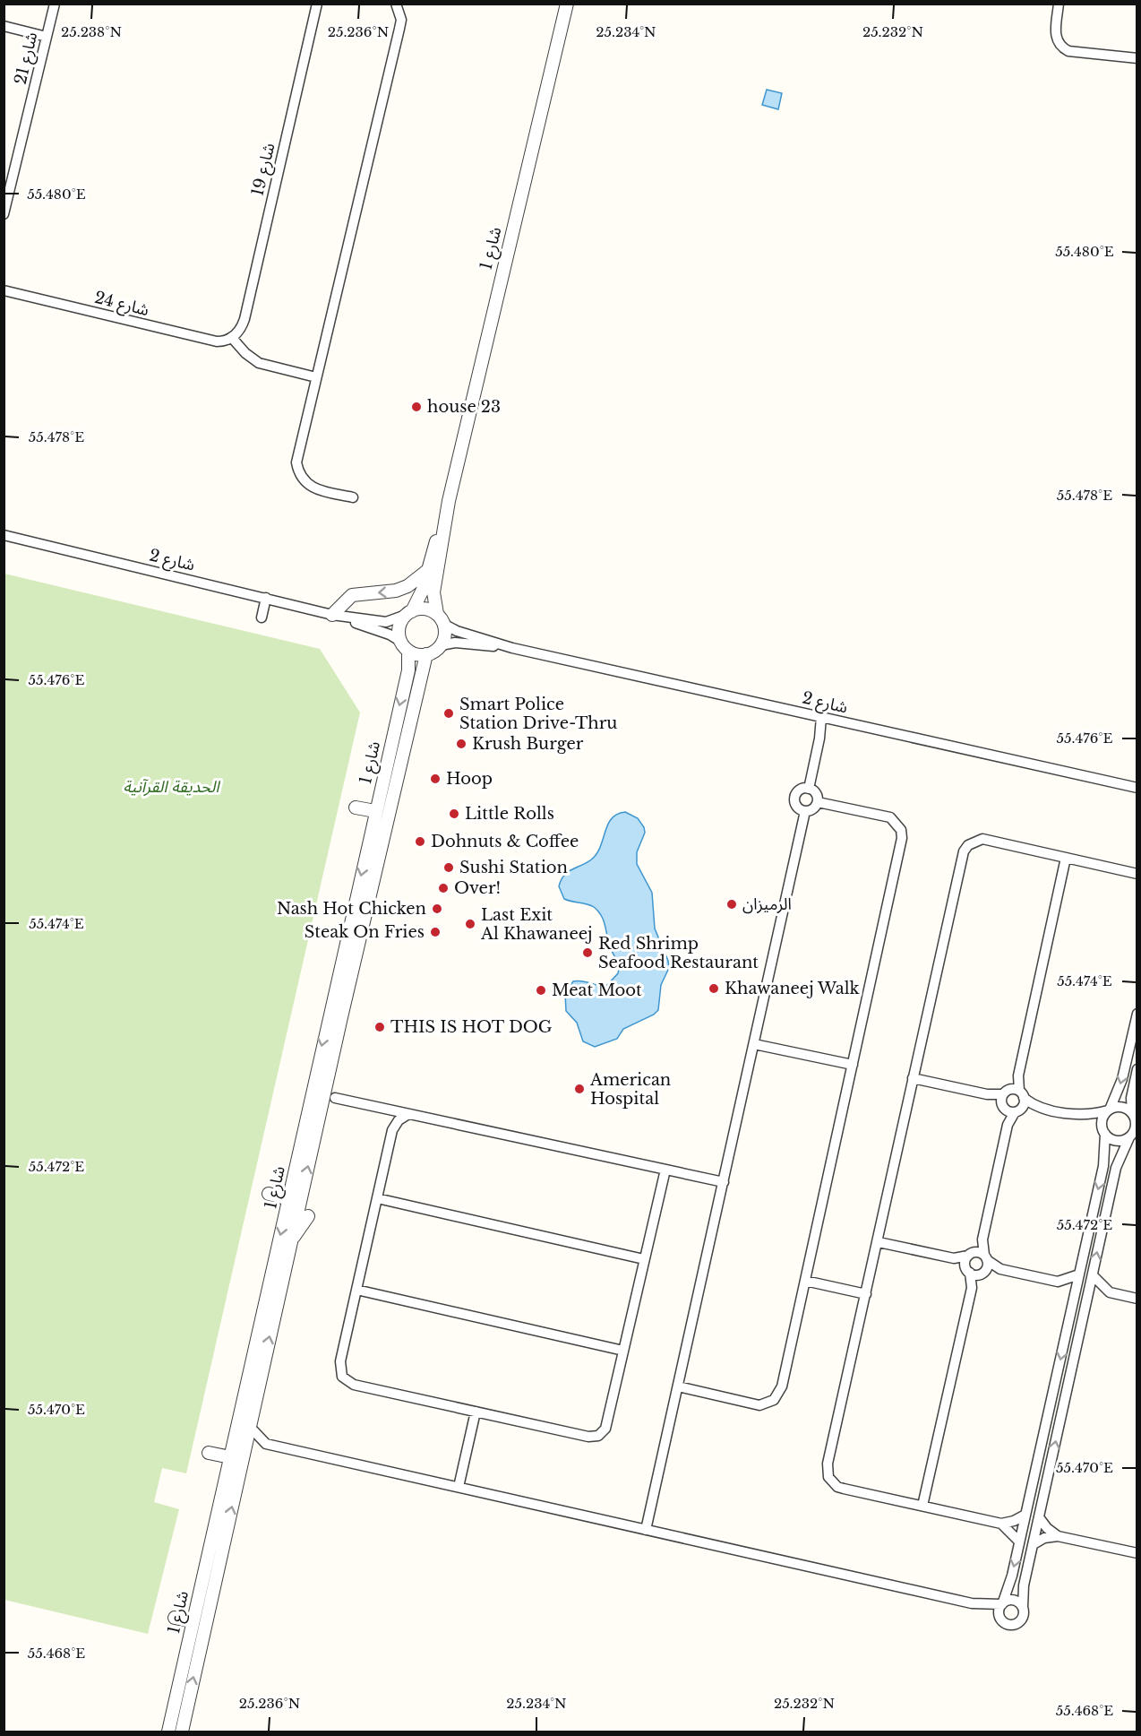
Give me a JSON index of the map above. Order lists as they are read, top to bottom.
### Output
{
  "streets": {
    "street": [
      "شارع 21",
      "شارع 19",
      "شارع 1",
      "شارع 24",
      "شارع 2"
    ]
  },
  "crossings": [
    ["شارع 19", "شارع 24"],
    ["شارع 1", "شارع 2"]
  ],
  "parks": ["الحديقة القرآنية"],
  "places": [
    "house 23",
    "Smart Police Station Drive-Thru",
    "Krush Burger",
    "Hoop",
    "Little Rolls",
    "Dohnuts & Coffee",
    "Sushi Station",
    "Over!",
    "الرميزان",
    "Nash Hot Chicken",
    "Last Exit Al Khawaneej",
    "Steak On Fries",
    "Red Shrimp Seafood Restaurant",
    "Khawaneej Walk",
    "Meat Moot",
    "THIS IS HOT DOG",
    "American Hospital"
  ],
  "coordinates": [
    "25.238°N",
    "25.236°N",
    "25.234°N",
    "25.232°N",
    "55.480°E",
    "55.478°E",
    "55.476°E",
    "55.474°E",
    "55.472°E",
    "55.470°E",
    "55.468°E"
  ]
}
